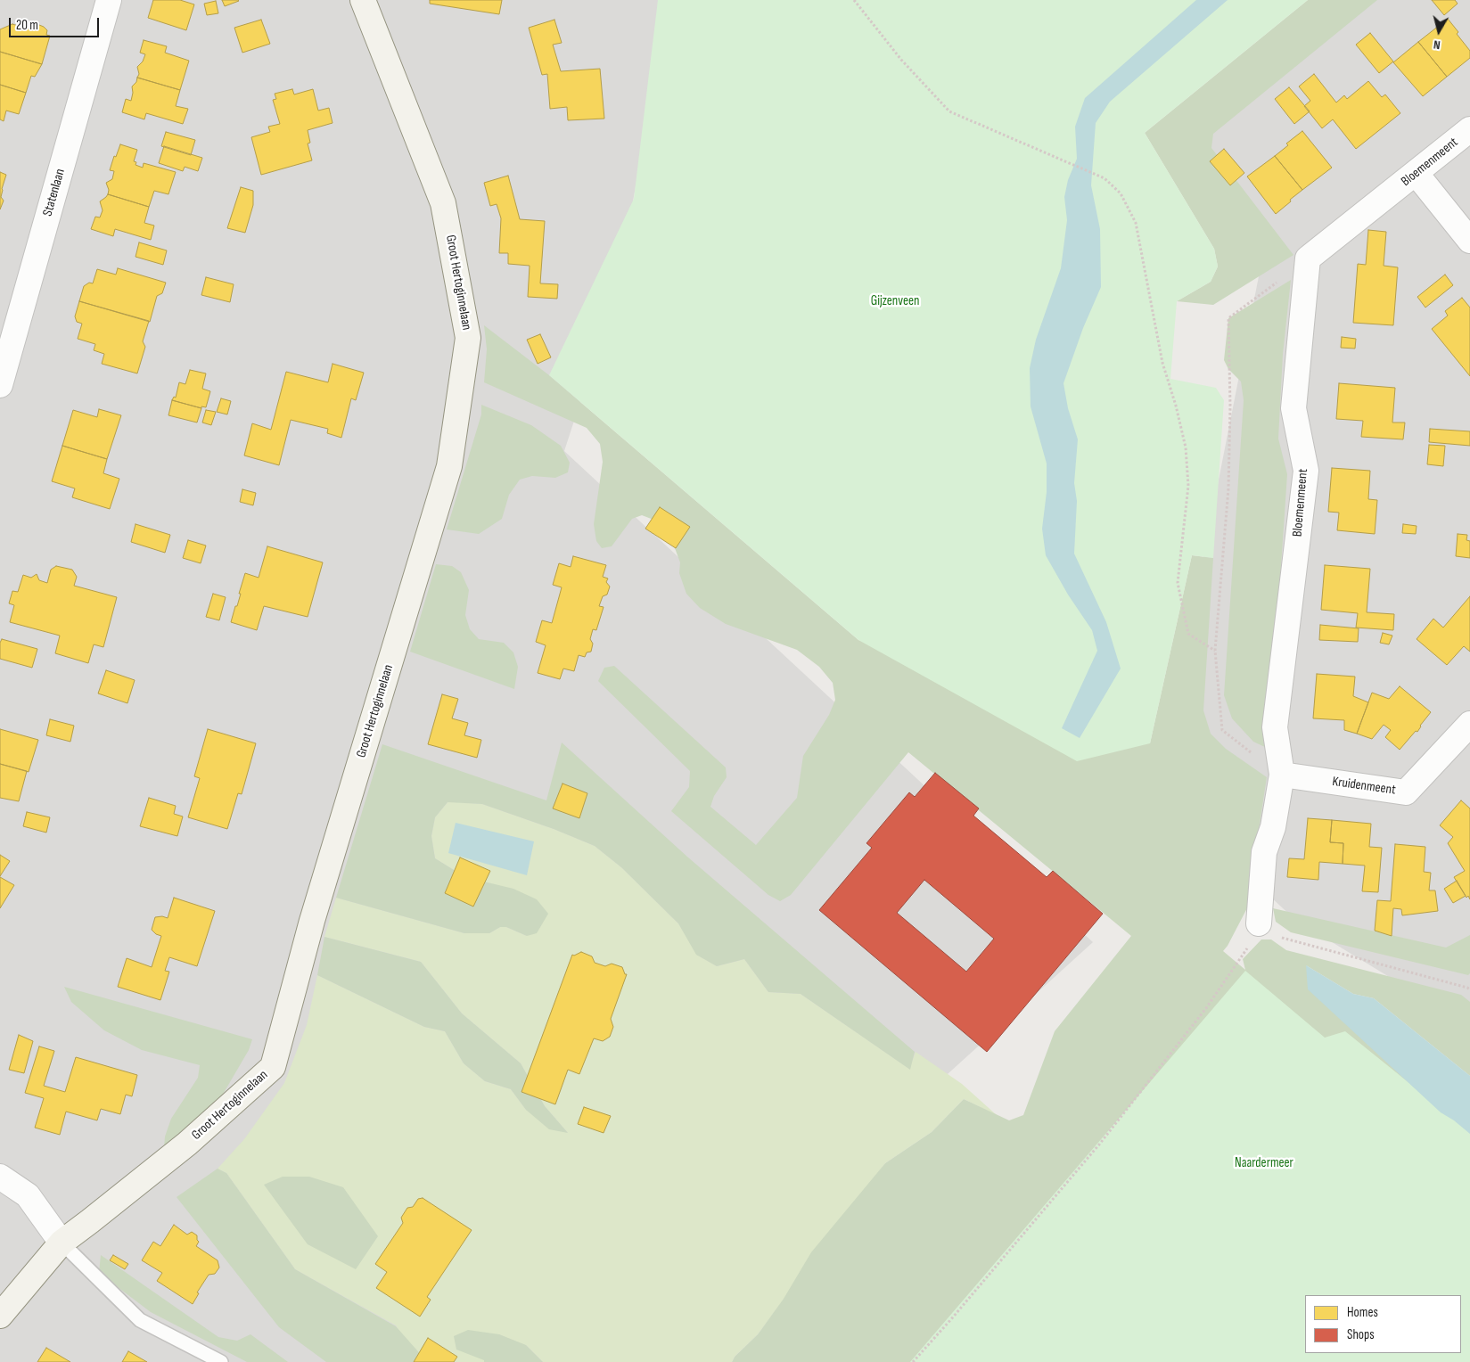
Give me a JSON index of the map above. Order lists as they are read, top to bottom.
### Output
{
  "streets": {
    "main road": ["Groot Hertoginnelaan"],
    "street": ["Bloemenmeent", "Statenlaan", "Kruidenmeent"]
  },
  "crossings": [
    ["Bloemenmeent", "Kruidenmeent"]
  ],
  "parks": ["Gijzenveen", "Naardermeer"],
  "legend": ["Homes", "Shops"],
  "scale_bar": "20 m",
  "north": "bottom"
}
